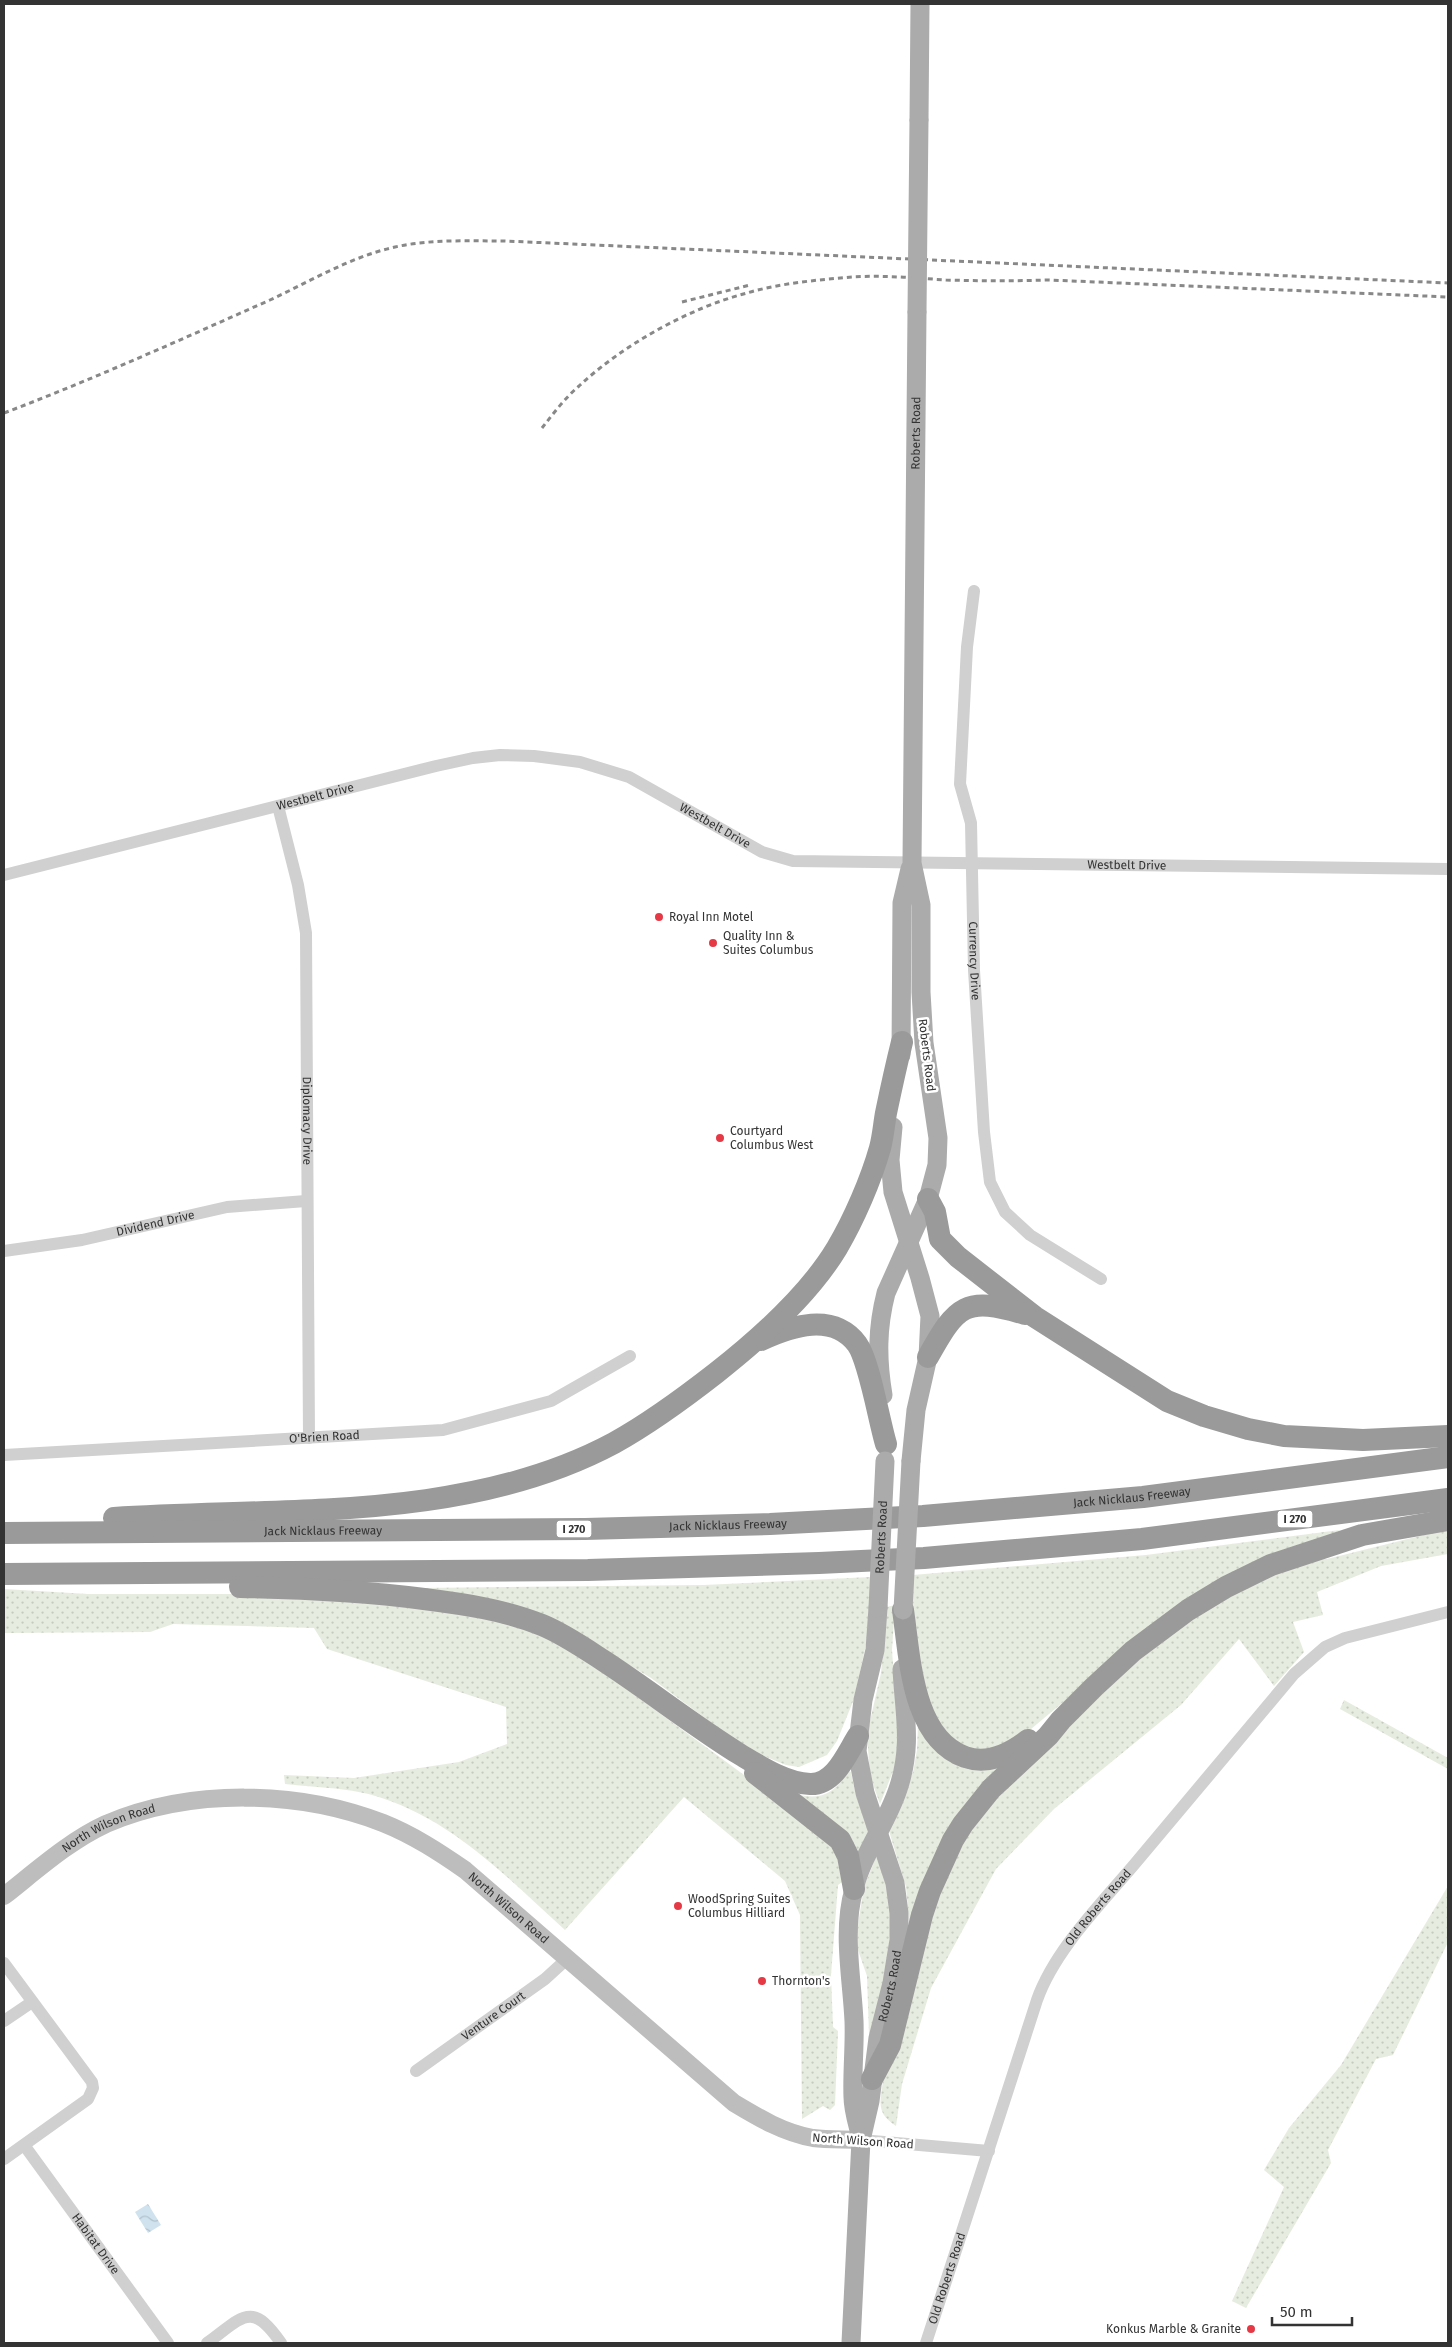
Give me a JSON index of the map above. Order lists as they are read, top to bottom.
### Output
{
  "streets": {
    "highway": ["Jack Nicklaus Freeway", "I 270"],
    "main road": ["Roberts Road", "North Wilson Road"],
    "street": [
      "Westbelt Drive",
      "Currency Drive",
      "Diplomacy Drive",
      "Dividend Drive",
      "O'Brien Road",
      "Old Roberts Road",
      "Venture Court",
      "Habitat Drive"
    ]
  },
  "crossings": [
    ["Roberts Road", "Westbelt Drive"],
    ["Roberts Road", "North Wilson Road"],
    ["Westbelt Drive", "Currency Drive"],
    ["Westbelt Drive", "Diplomacy Drive"],
    ["Diplomacy Drive", "Dividend Drive"],
    ["Diplomacy Drive", "O'Brien Road"],
    ["North Wilson Road", "Old Roberts Road"],
    ["North Wilson Road", "Venture Court"]
  ],
  "places": [
    "Royal Inn Motel",
    "Quality Inn & Suites Columbus",
    "Courtyard Columbus West",
    "WoodSpring Suites Columbus Hilliard",
    "Thornton's",
    "Konkus Marble & Granite"
  ],
  "scale_bar": "50 m"
}
